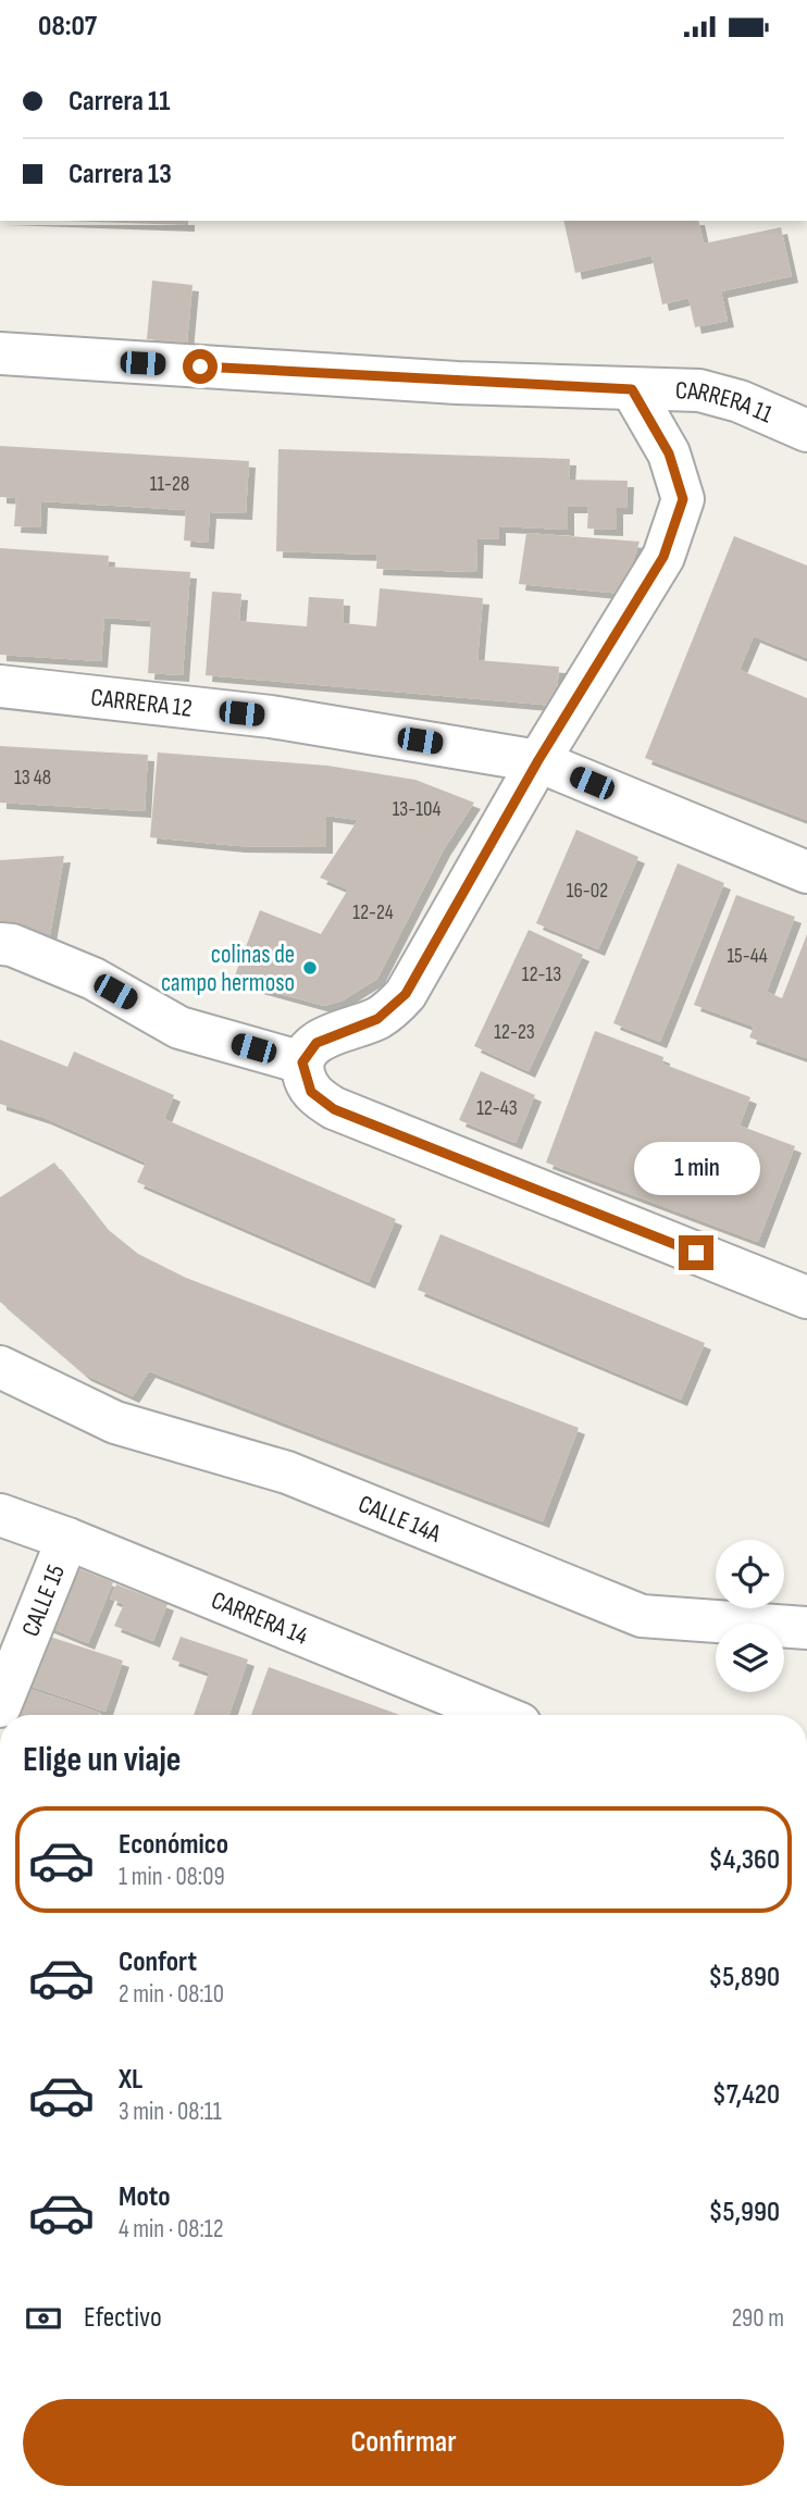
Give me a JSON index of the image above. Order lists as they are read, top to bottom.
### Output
{
  "streets": {
    "street": [
      "CARRERA 11",
      "CARRERA 12",
      "CALLE 14A",
      "CALLE 15",
      "CARRERA 14"
    ]
  },
  "crossings": [
    ["CALLE 15", "CARRERA 14"]
  ],
  "places": ["colinas de campo hermoso"],
  "house_numbers": [
    "11-28",
    "13 48",
    "13-104",
    "16-02",
    "12-24",
    "15-44",
    "12-13",
    "12-23",
    "12-43"
  ],
  "page": {
    "status": "08:07",
    "banner": ["Carrera 11", "Carrera 13"],
    "bubble": "1 min",
    "heading": "Elige un viaje",
    "list": [
      {
        "name": "Económico",
        "note": "1 min · 08:09",
        "value": "$4,360"
      },
      {
        "name": "Confort",
        "note": "2 min · 08:10",
        "value": "$5,890"
      },
      {
        "name": "XL",
        "note": "3 min · 08:11",
        "value": "$7,420"
      },
      {
        "name": "Moto",
        "note": "4 min · 08:12",
        "value": "$5,990"
      }
    ],
    "pay": ["Efectivo", "290 m"],
    "buttons": "Confirmar"
  }
}
